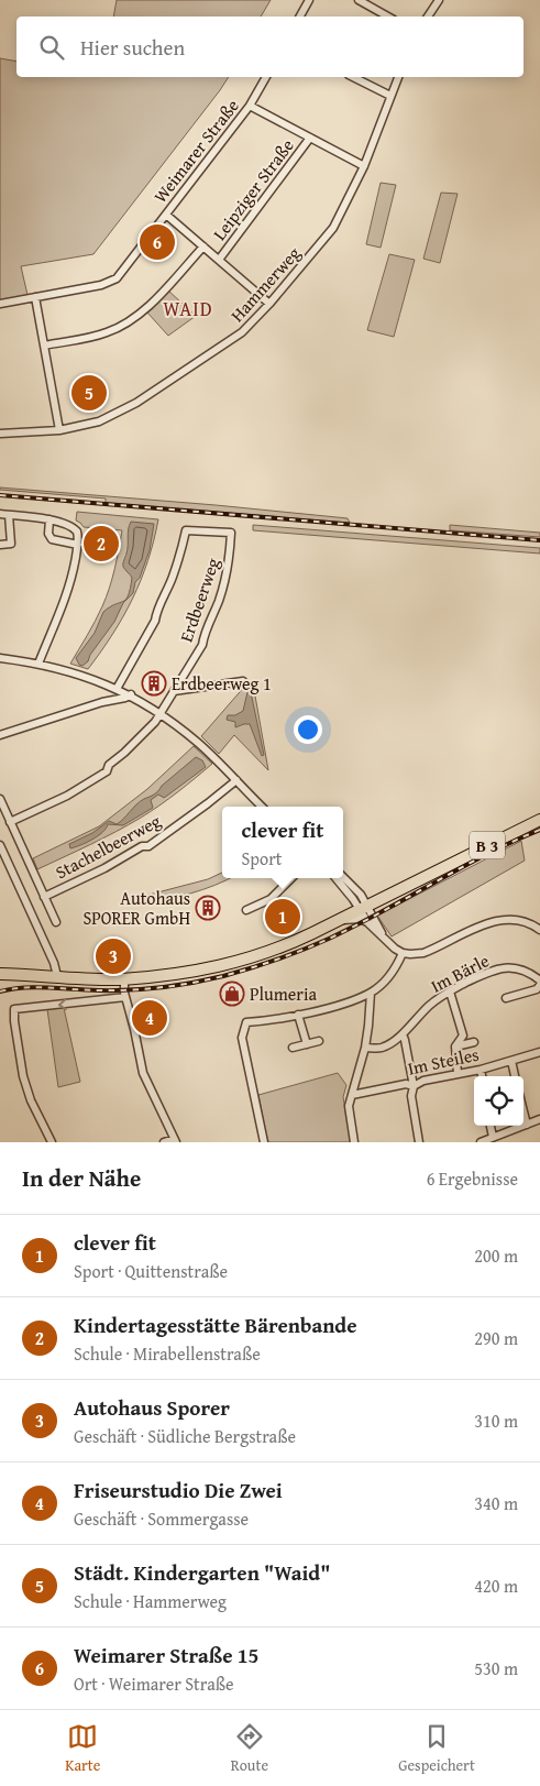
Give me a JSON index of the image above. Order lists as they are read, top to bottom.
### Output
{
  "streets": {
    "main road": ["B 3"],
    "street": [
      "Weimarer Straße",
      "Leipziger Straße",
      "Hammerweg",
      "Erdbeerweg",
      "Stachelbeerweg",
      "Im Bärle",
      "Im Steiles"
    ]
  },
  "crossings": [
    ["Erdbeerweg", "Stachelbeerweg"]
  ],
  "districts": ["WAID"],
  "places": {
    "building": ["Erdbeerweg 1", "Autohaus SPORER GmbH"],
    "shop": ["Plumeria"]
  },
  "page": {
    "search": "Hier suchen",
    "pins": [
      "6",
      "5",
      "2",
      "1",
      "3",
      "4"
    ],
    "popup": ["clever fit", "Sport"],
    "heading": ["In der Nähe", "6 Ergebnisse"],
    "list": [
      {
        "mark": "1",
        "name": "clever fit",
        "note": "Sport · Quittenstraße",
        "value": "200 m"
      },
      {
        "mark": "2",
        "name": "Kindertagesstätte Bärenbande",
        "note": "Schule · Mirabellenstraße",
        "value": "290 m"
      },
      {
        "mark": "3",
        "name": "Autohaus Sporer",
        "note": "Geschäft · Südliche Bergstraße",
        "value": "310 m"
      },
      {
        "mark": "4",
        "name": "Friseurstudio Die Zwei",
        "note": "Geschäft · Sommergasse",
        "value": "340 m"
      },
      {
        "mark": "5",
        "name": "Städt. Kindergarten \"Waid\"",
        "note": "Schule · Hammerweg",
        "value": "420 m"
      },
      {
        "mark": "6",
        "name": "Weimarer Straße 15",
        "note": "Ort · Weimarer Straße",
        "value": "530 m"
      }
    ],
    "nav": ["Karte", "Route", "Gespeichert"]
  }
}
